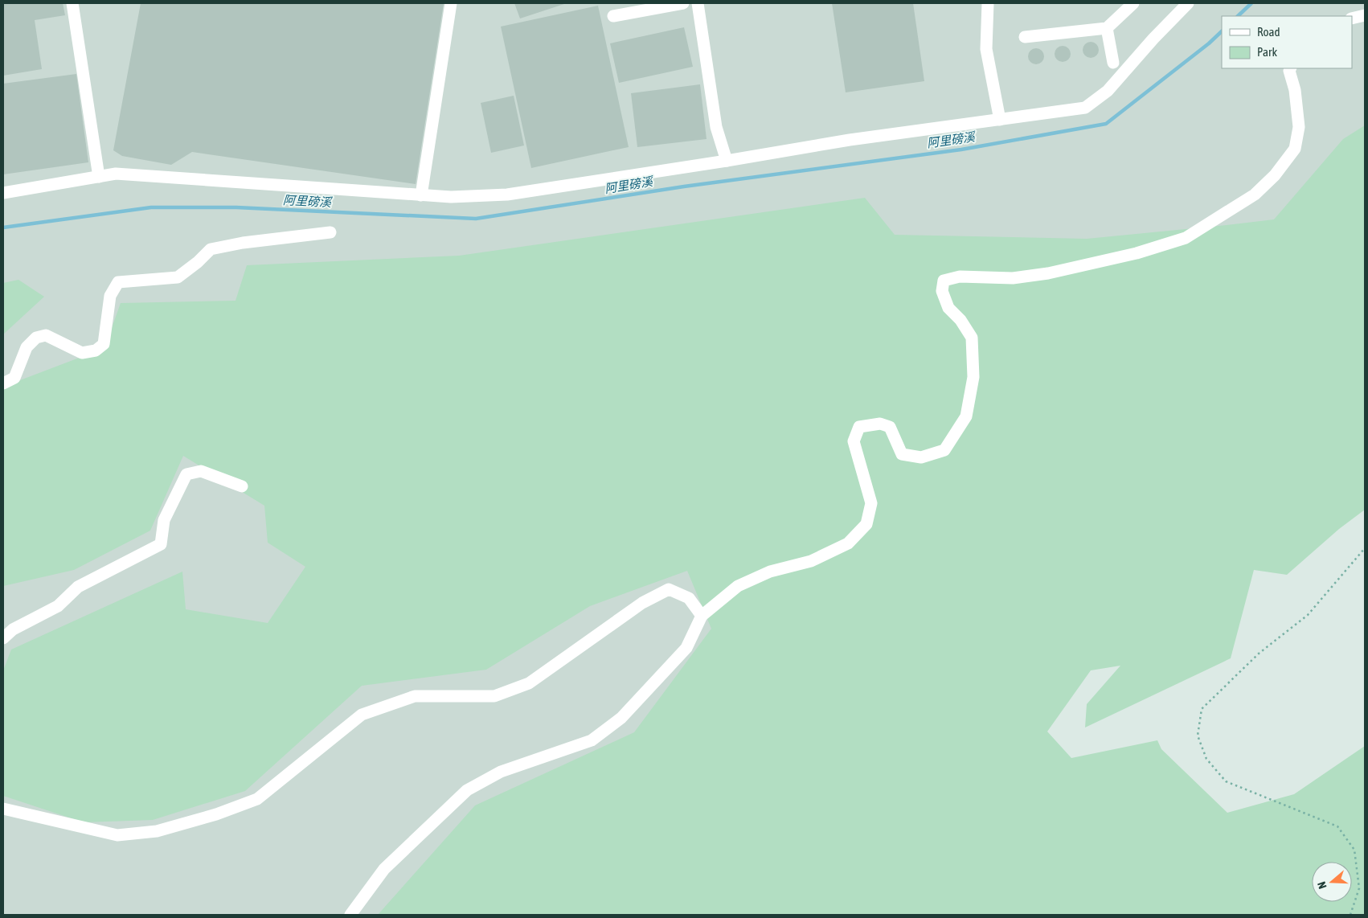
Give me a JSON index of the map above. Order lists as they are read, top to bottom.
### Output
{
  "water": ["阿里磅溪"],
  "legend": ["Road", "Park"],
  "north": "left"
}
